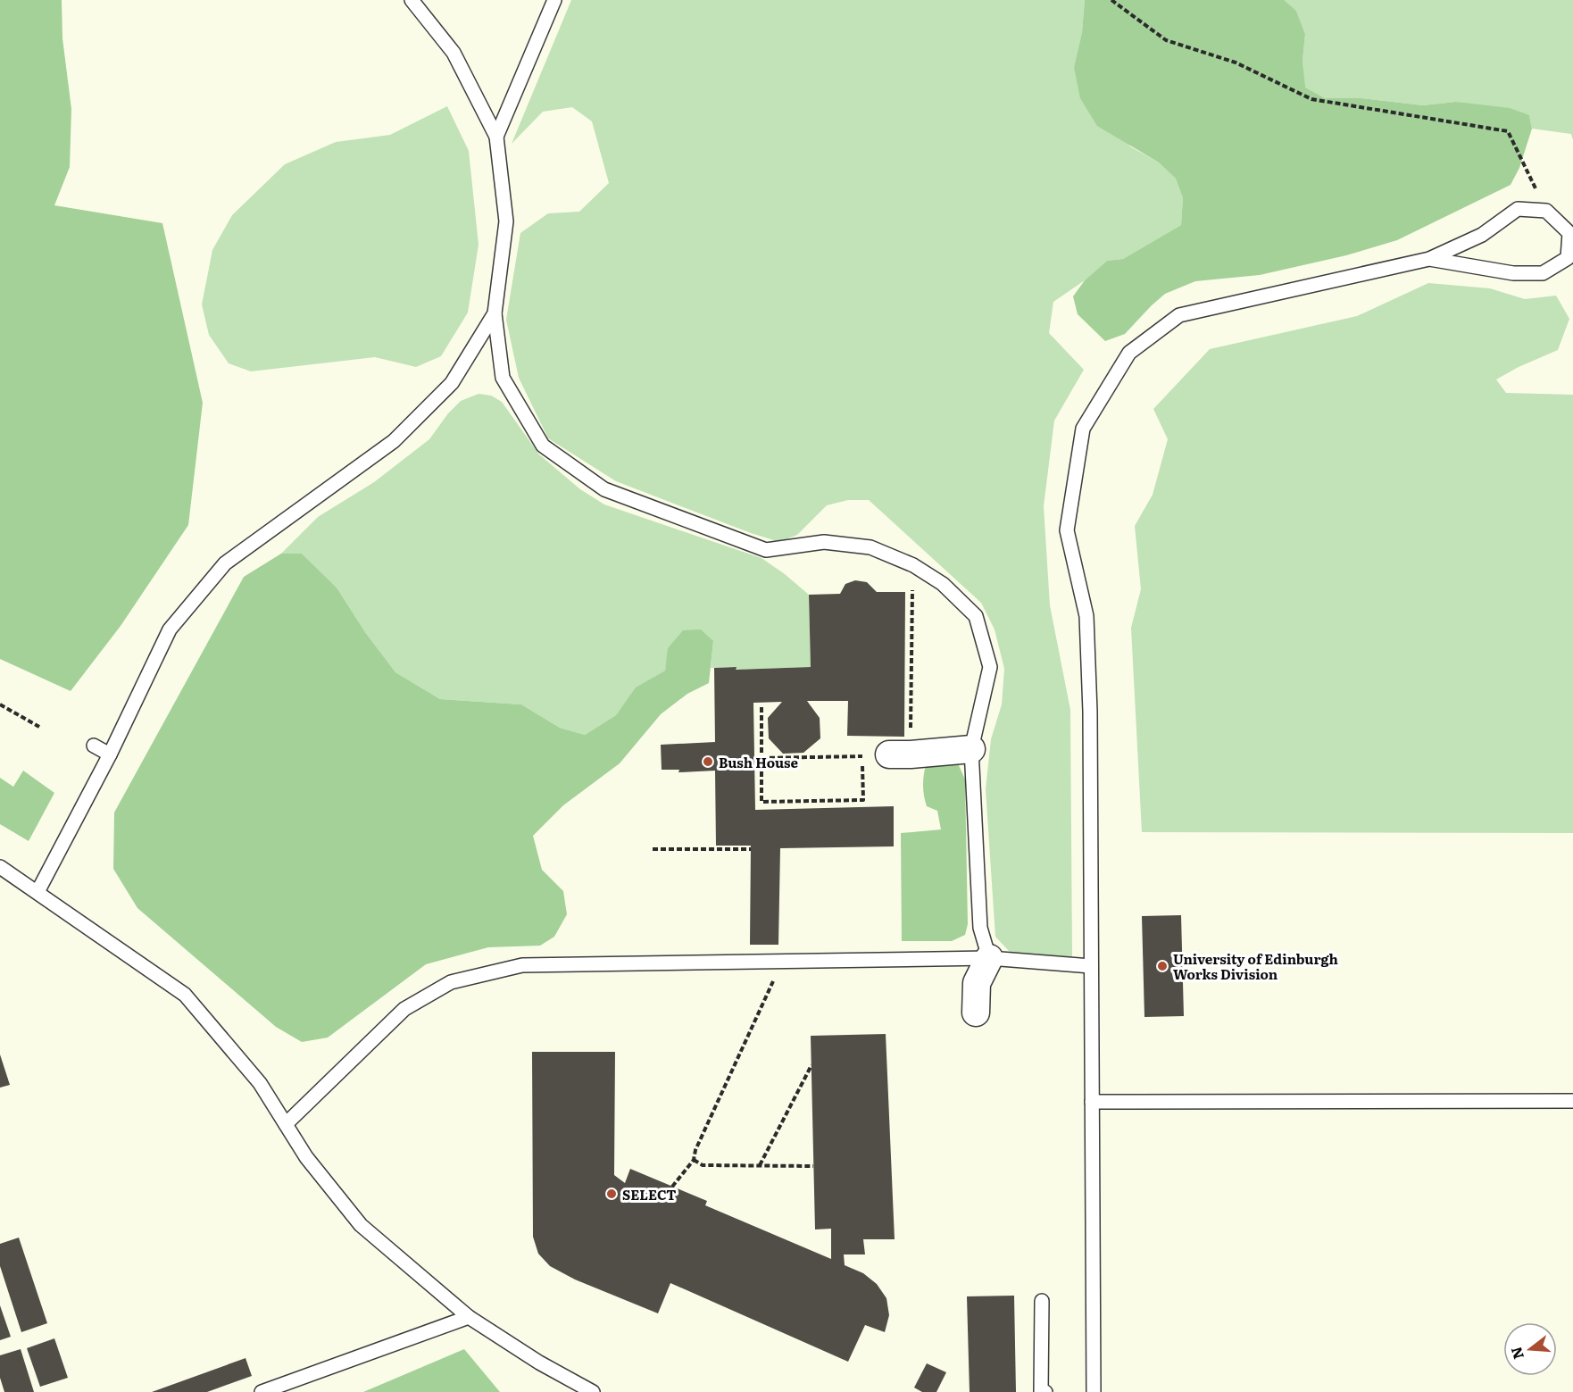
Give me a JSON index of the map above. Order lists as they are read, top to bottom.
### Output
{
  "places": ["Bush House", "University of Edinburgh Works Division", "SELECT"],
  "north": "left"
}
